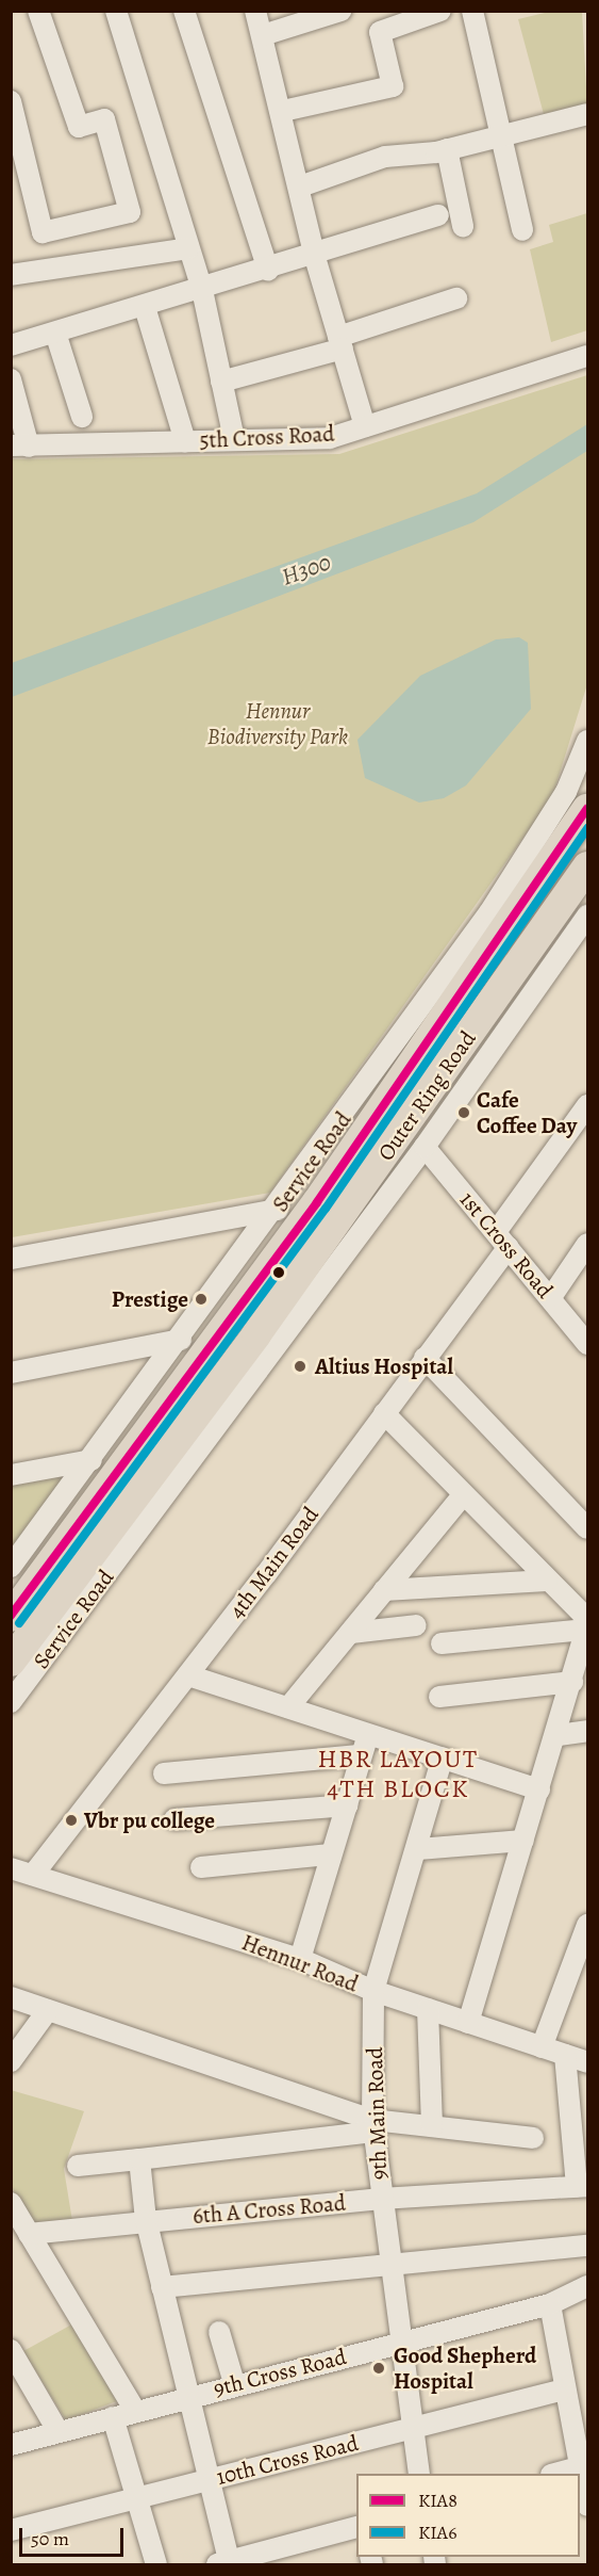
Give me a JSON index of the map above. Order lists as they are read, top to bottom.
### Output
{
  "streets": {
    "highway": ["Outer Ring Road"],
    "street": [
      "5th Cross Road",
      "Service Road",
      "1st Cross Road",
      "4th Main Road",
      "Hennur Road",
      "9th Main Road",
      "6th A Cross Road",
      "9th Cross Road",
      "10th Cross Road"
    ]
  },
  "crossings": [
    ["Service Road", "1st Cross Road"],
    ["1st Cross Road", "4th Main Road"],
    ["4th Main Road", "Hennur Road"],
    ["Hennur Road", "9th Main Road"],
    ["9th Main Road", "6th A Cross Road"],
    ["9th Main Road", "9th Cross Road"],
    ["9th Main Road", "10th Cross Road"]
  ],
  "districts": ["HBR LAYOUT 4TH BLOCK"],
  "water": ["H300"],
  "parks": ["Hennur Biodiversity Park"],
  "places": [
    "Cafe Coffee Day",
    "Prestige",
    "Altius Hospital",
    "Vbr pu college",
    "Good Shepherd Hospital"
  ],
  "lines": ["transit line KIA8", "transit line KIA6"],
  "legend": ["KIA8", "KIA6"],
  "scale_bar": "50 m"
}
